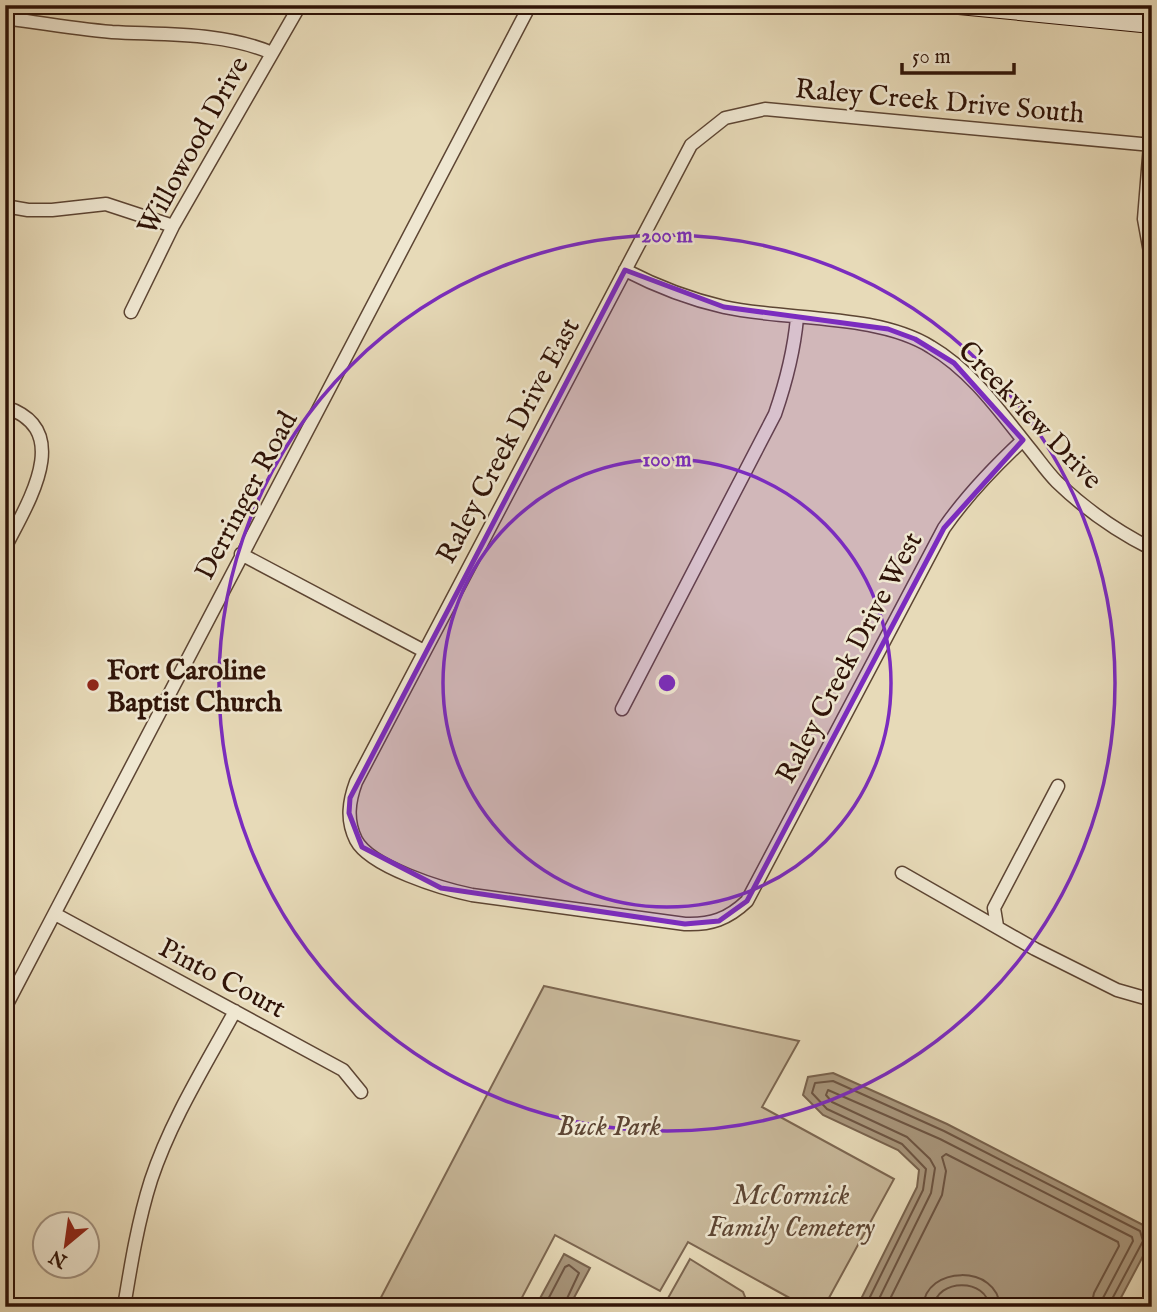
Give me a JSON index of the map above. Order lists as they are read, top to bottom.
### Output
{
  "streets": {
    "street": [
      "Raley Creek Drive South",
      "Willowood Drive",
      "Creekview Drive",
      "Raley Creek Drive East",
      "Derringer Road",
      "Raley Creek Drive West",
      "Pinto Court"
    ]
  },
  "crossings": [
    ["Raley Creek Drive South", "Raley Creek Drive East"],
    ["Creekview Drive", "Raley Creek Drive East"],
    ["Creekview Drive", "Raley Creek Drive West"],
    ["Raley Creek Drive East", "Raley Creek Drive West"],
    ["Derringer Road", "Pinto Court"]
  ],
  "parks": ["Buck Park", "McCormick Family Cemetery"],
  "places": ["Fort Caroline Baptist Church"],
  "scale_bar": "50 m",
  "north": "bottom left",
  "rings": ["200 m", "100 m"]
}
